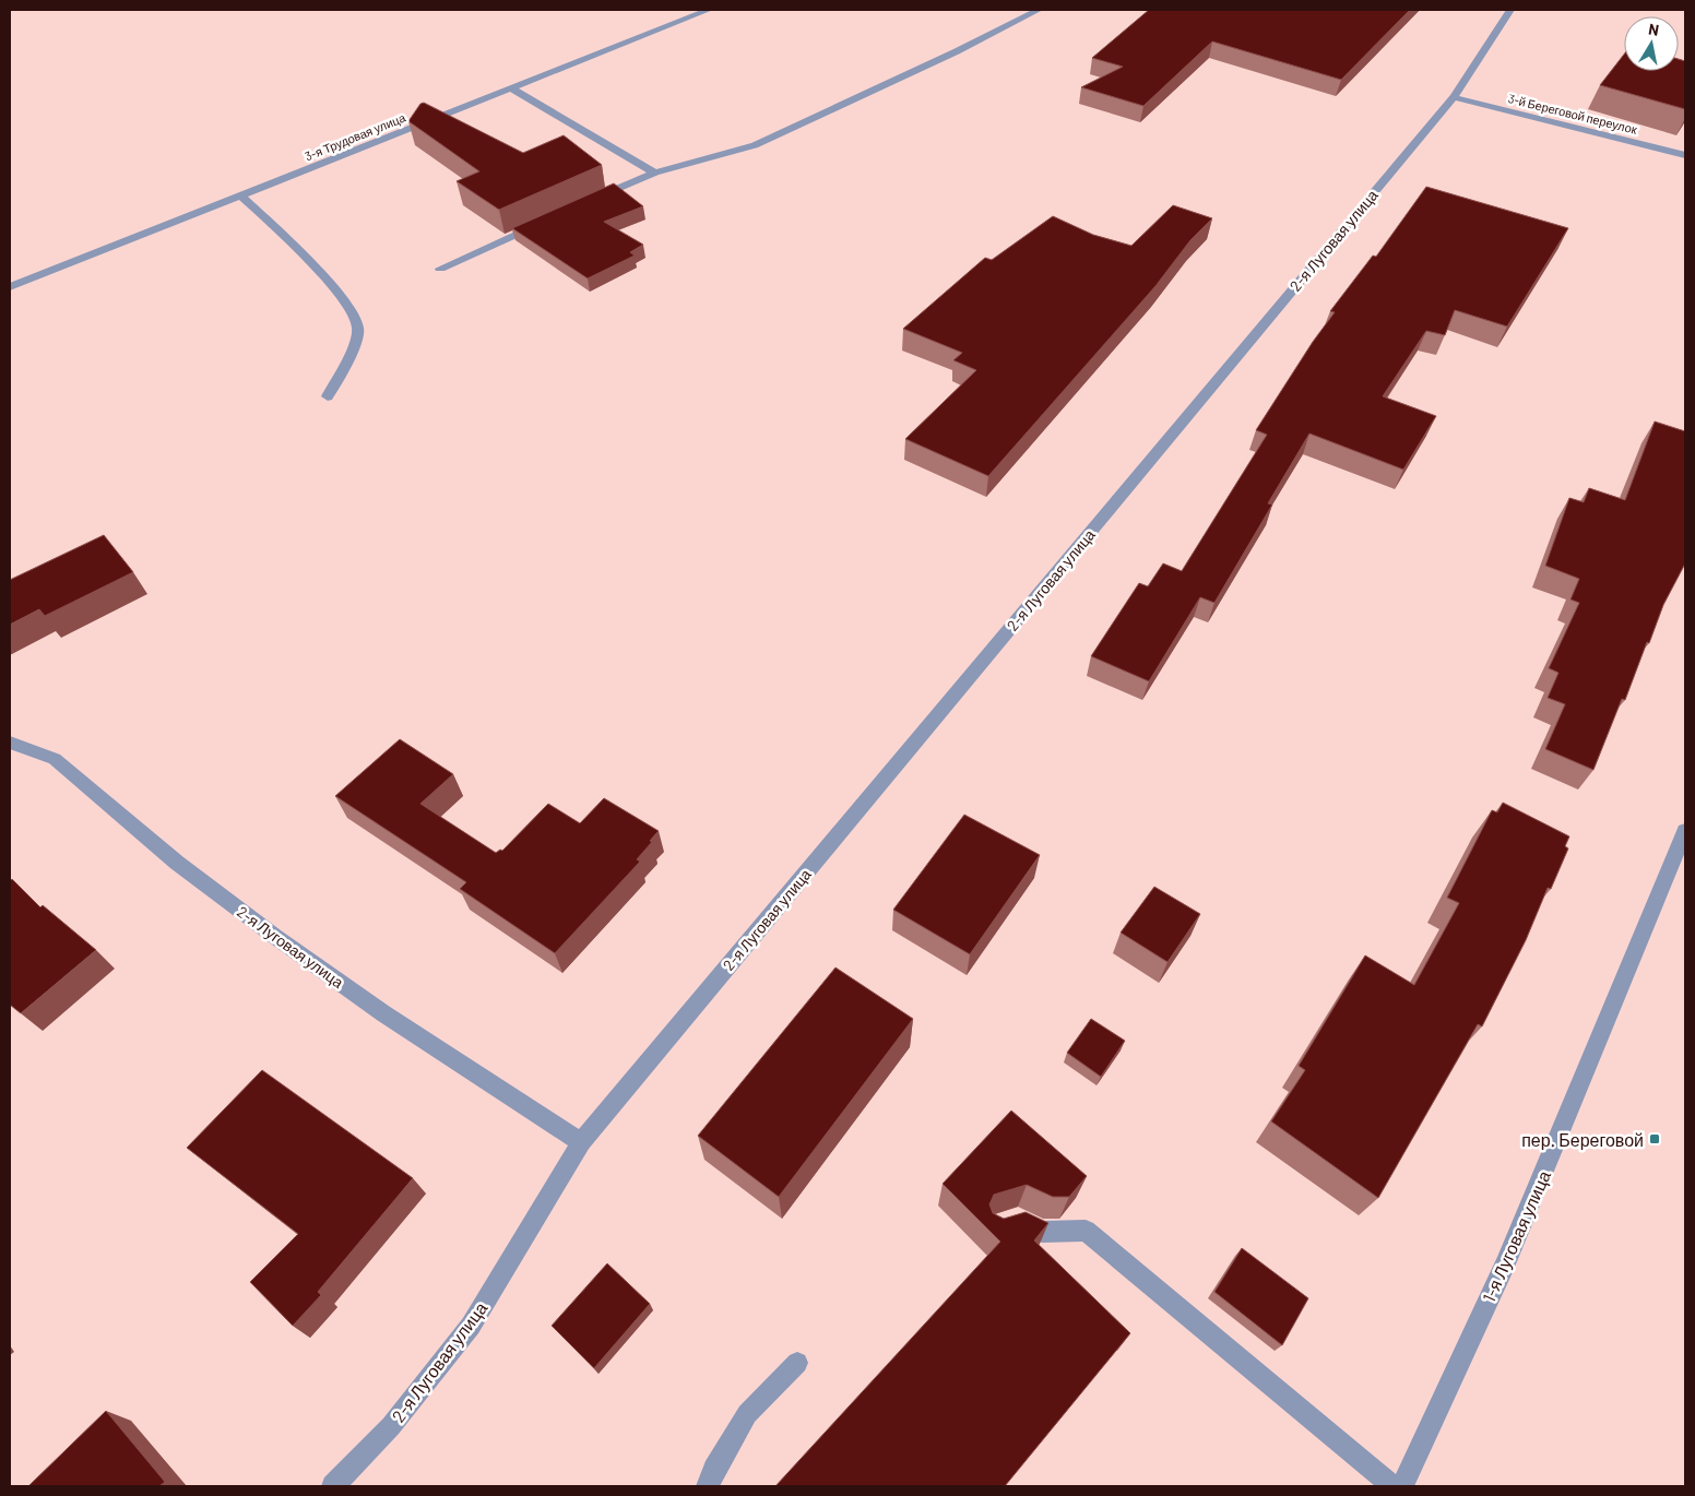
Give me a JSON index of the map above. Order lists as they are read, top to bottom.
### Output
{
  "streets": {
    "street": [
      "3-й Береговой переулок",
      "3-я Трудовая улица",
      "2-я Луговая улица",
      "1-я Луговая улица"
    ]
  },
  "crossings": [
    ["3-й Береговой переулок", "2-я Луговая улица"]
  ],
  "places": {
    "transit": ["пер. Береговой"]
  },
  "north": "top"
}
